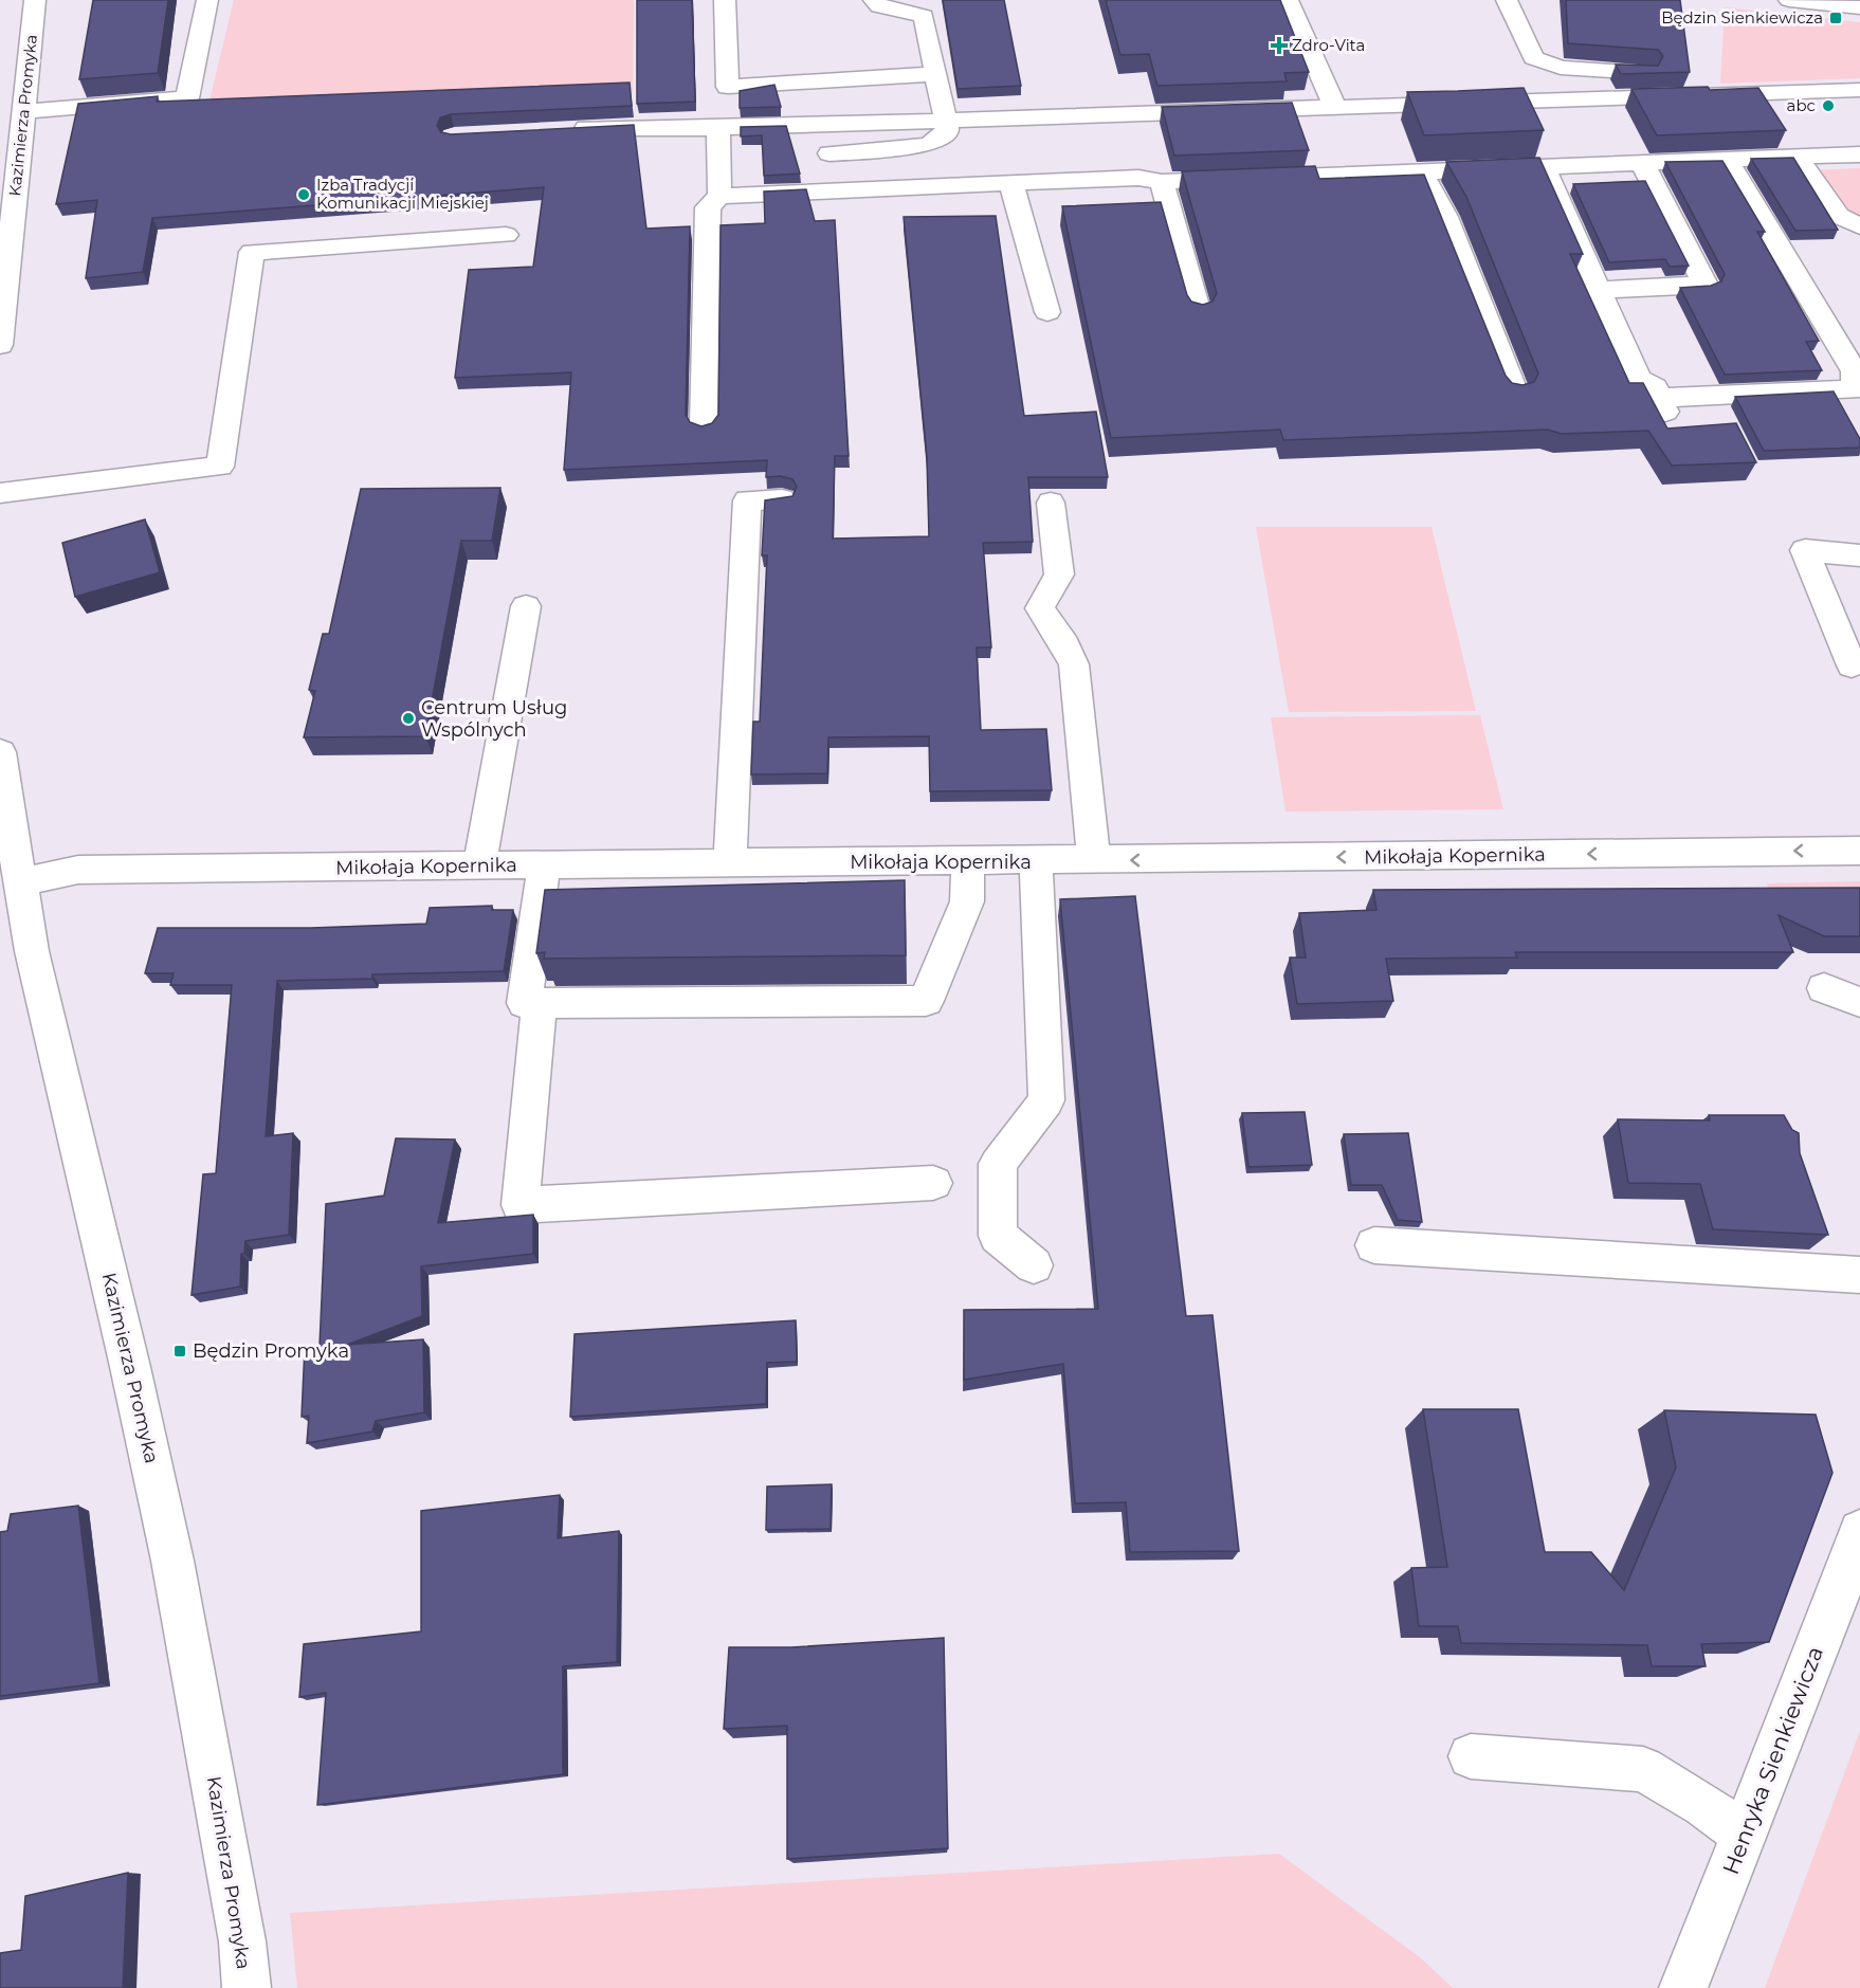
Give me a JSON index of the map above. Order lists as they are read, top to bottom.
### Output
{
  "streets": {
    "street": ["Kazimierza Promyka", "Mikołaja Kopernika", "Henryka Sienkiewicza"]
  },
  "crossings": [
    ["Kazimierza Promyka", "Mikołaja Kopernika"]
  ],
  "one_way": ["Mikołaja Kopernika"],
  "places": {
    "transit": ["Będzin Sienkiewicza", "Będzin Promyka"],
    "health": ["Zdro-Vita"],
    "other": ["abc", "Izba Tradycji Komunikacji Miejskiej", "Centrum Usług Wspólnych"]
  }
}
